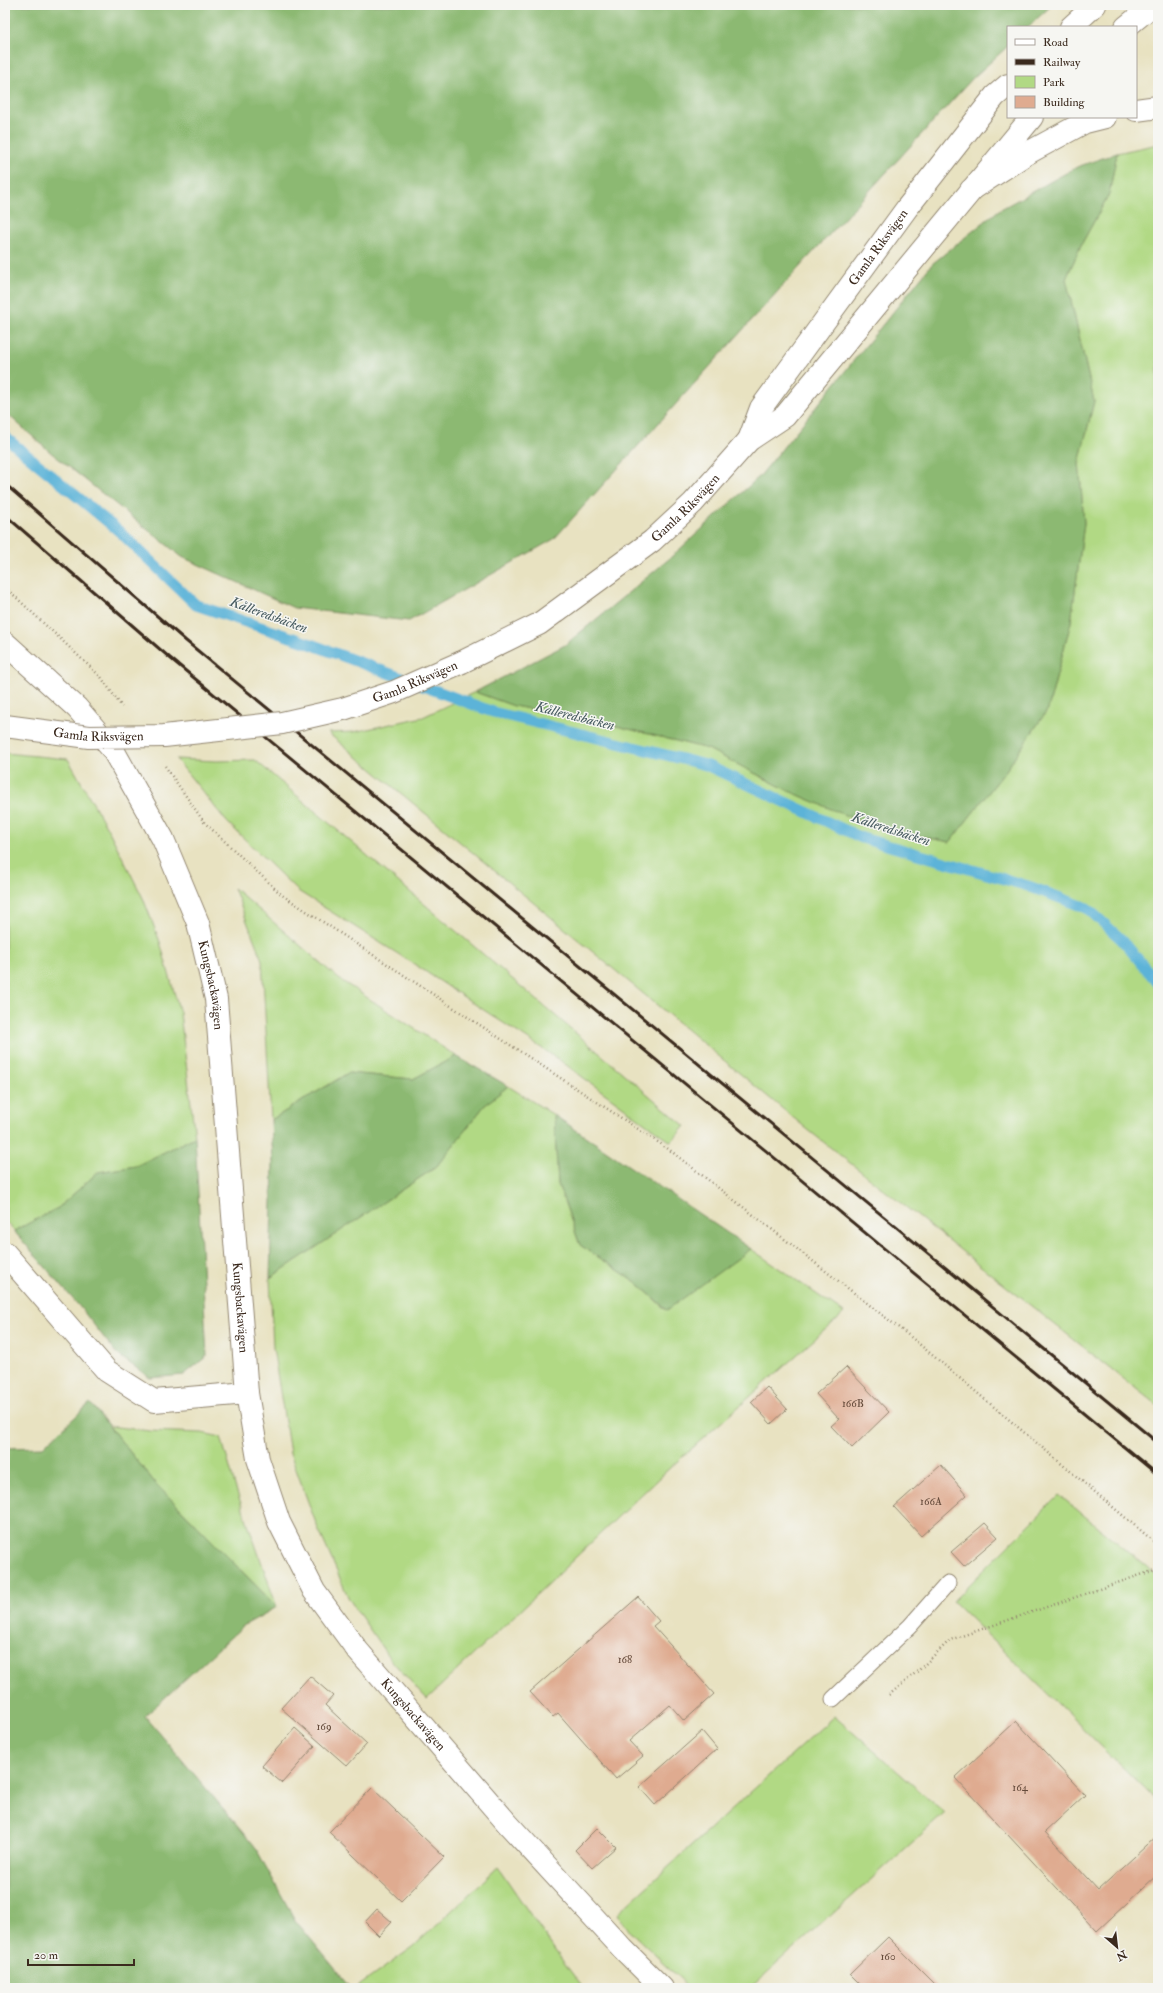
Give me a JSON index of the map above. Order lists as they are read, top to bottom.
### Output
{
  "streets": {
    "main road": ["Gamla Riksvägen", "Kungsbackavägen"]
  },
  "water": ["Kålleredsbäcken"],
  "house_numbers": [
    "166B",
    "166A",
    "168",
    "169",
    "164",
    "160"
  ],
  "legend": [
    "Road",
    "Railway",
    "Park",
    "Building"
  ],
  "scale_bar": "20 m",
  "north": "bottom right"
}
